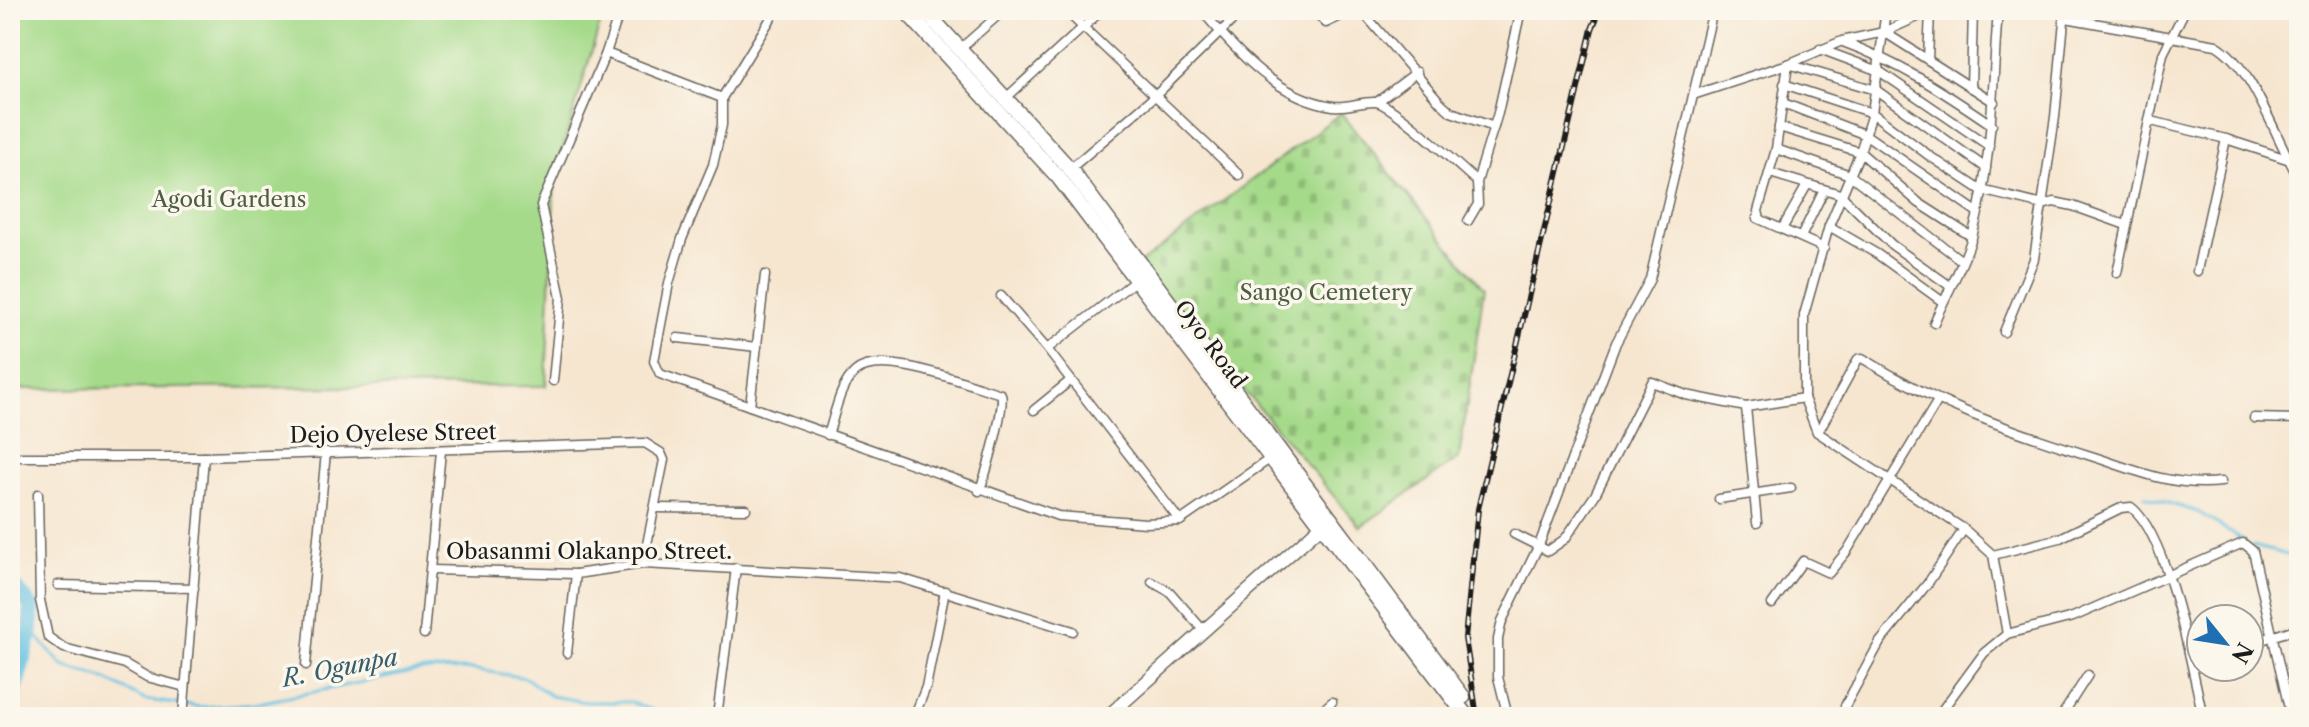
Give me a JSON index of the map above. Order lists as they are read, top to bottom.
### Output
{
  "streets": {
    "main road": ["Oyo Road"],
    "street": ["Dejo Oyelese Street", "Obasanmi Olakanpo Street."]
  },
  "crossings": [
    ["Dejo Oyelese Street", "Obasanmi Olakanpo Street."]
  ],
  "water": ["R. Ogunpa"],
  "parks": ["Agodi Gardens", "Sango Cemetery"],
  "north": "bottom right"
}
